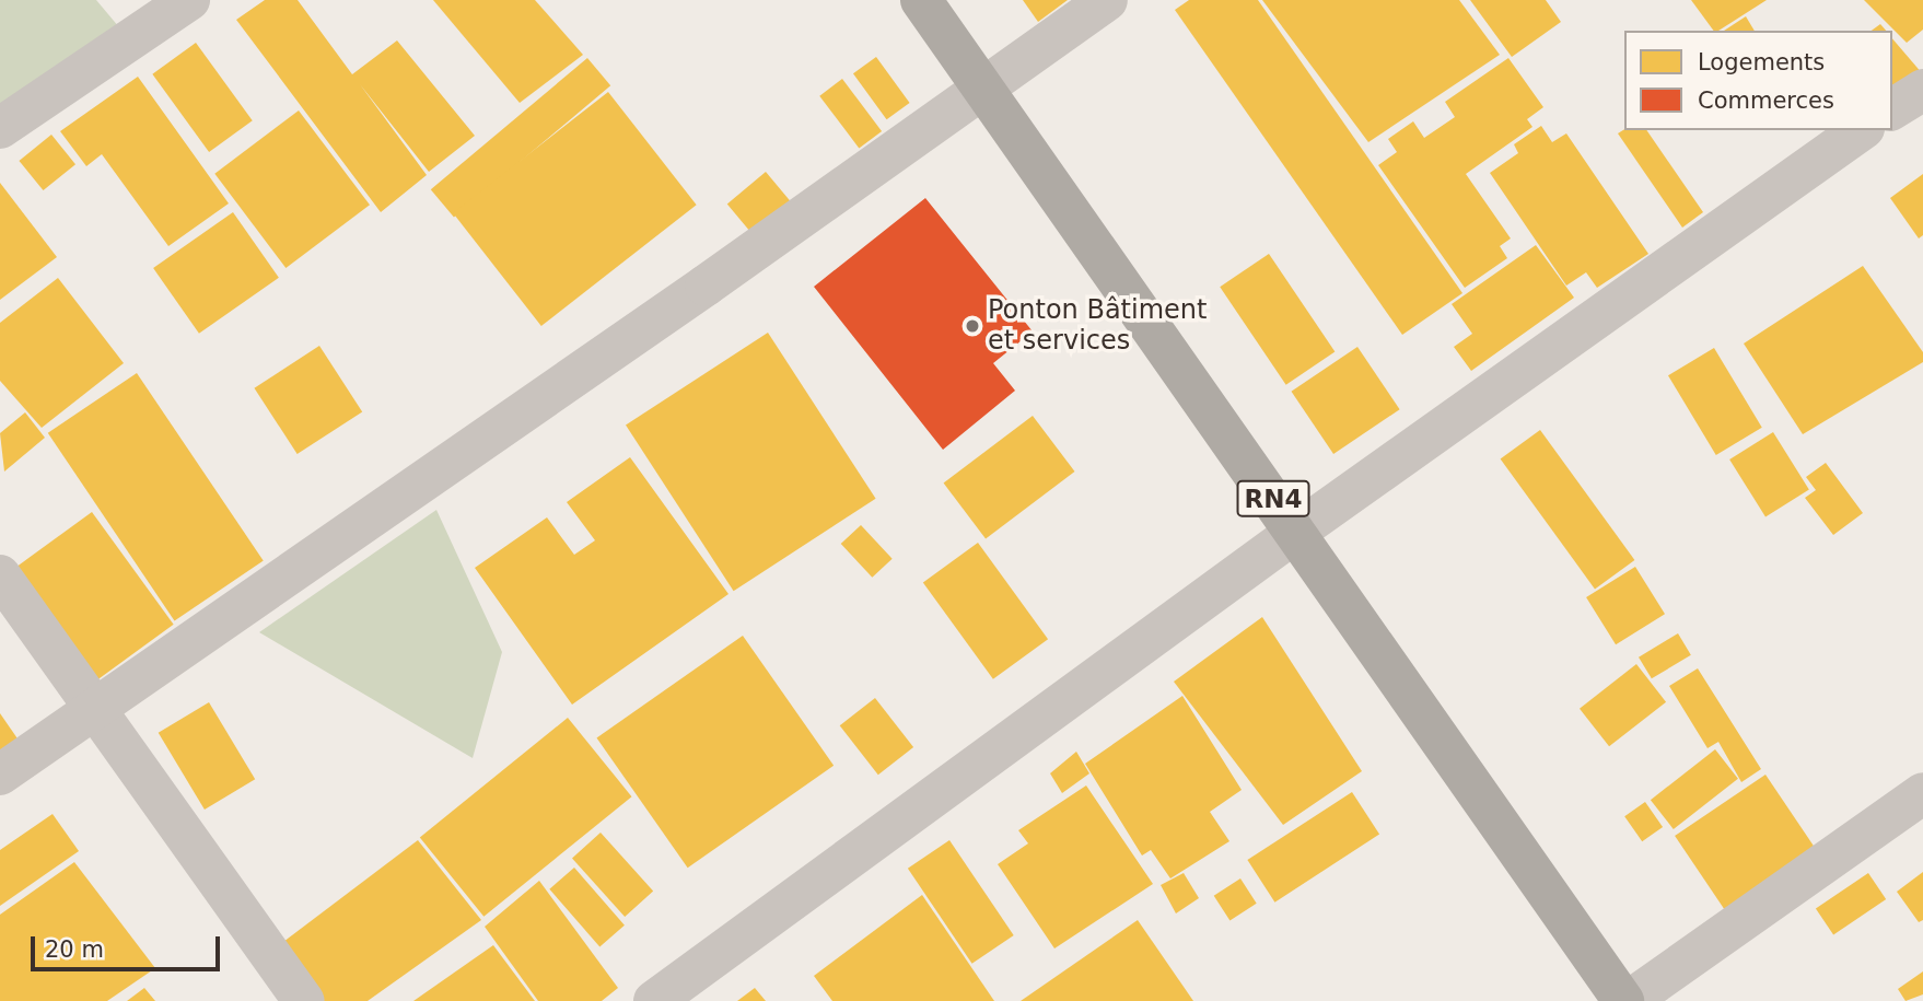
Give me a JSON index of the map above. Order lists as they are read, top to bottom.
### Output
{
  "streets": {
    "highway": ["RN4"]
  },
  "places": ["Ponton Bâtiment et services"],
  "legend": ["Logements", "Commerces"],
  "scale_bar": "20 m"
}
